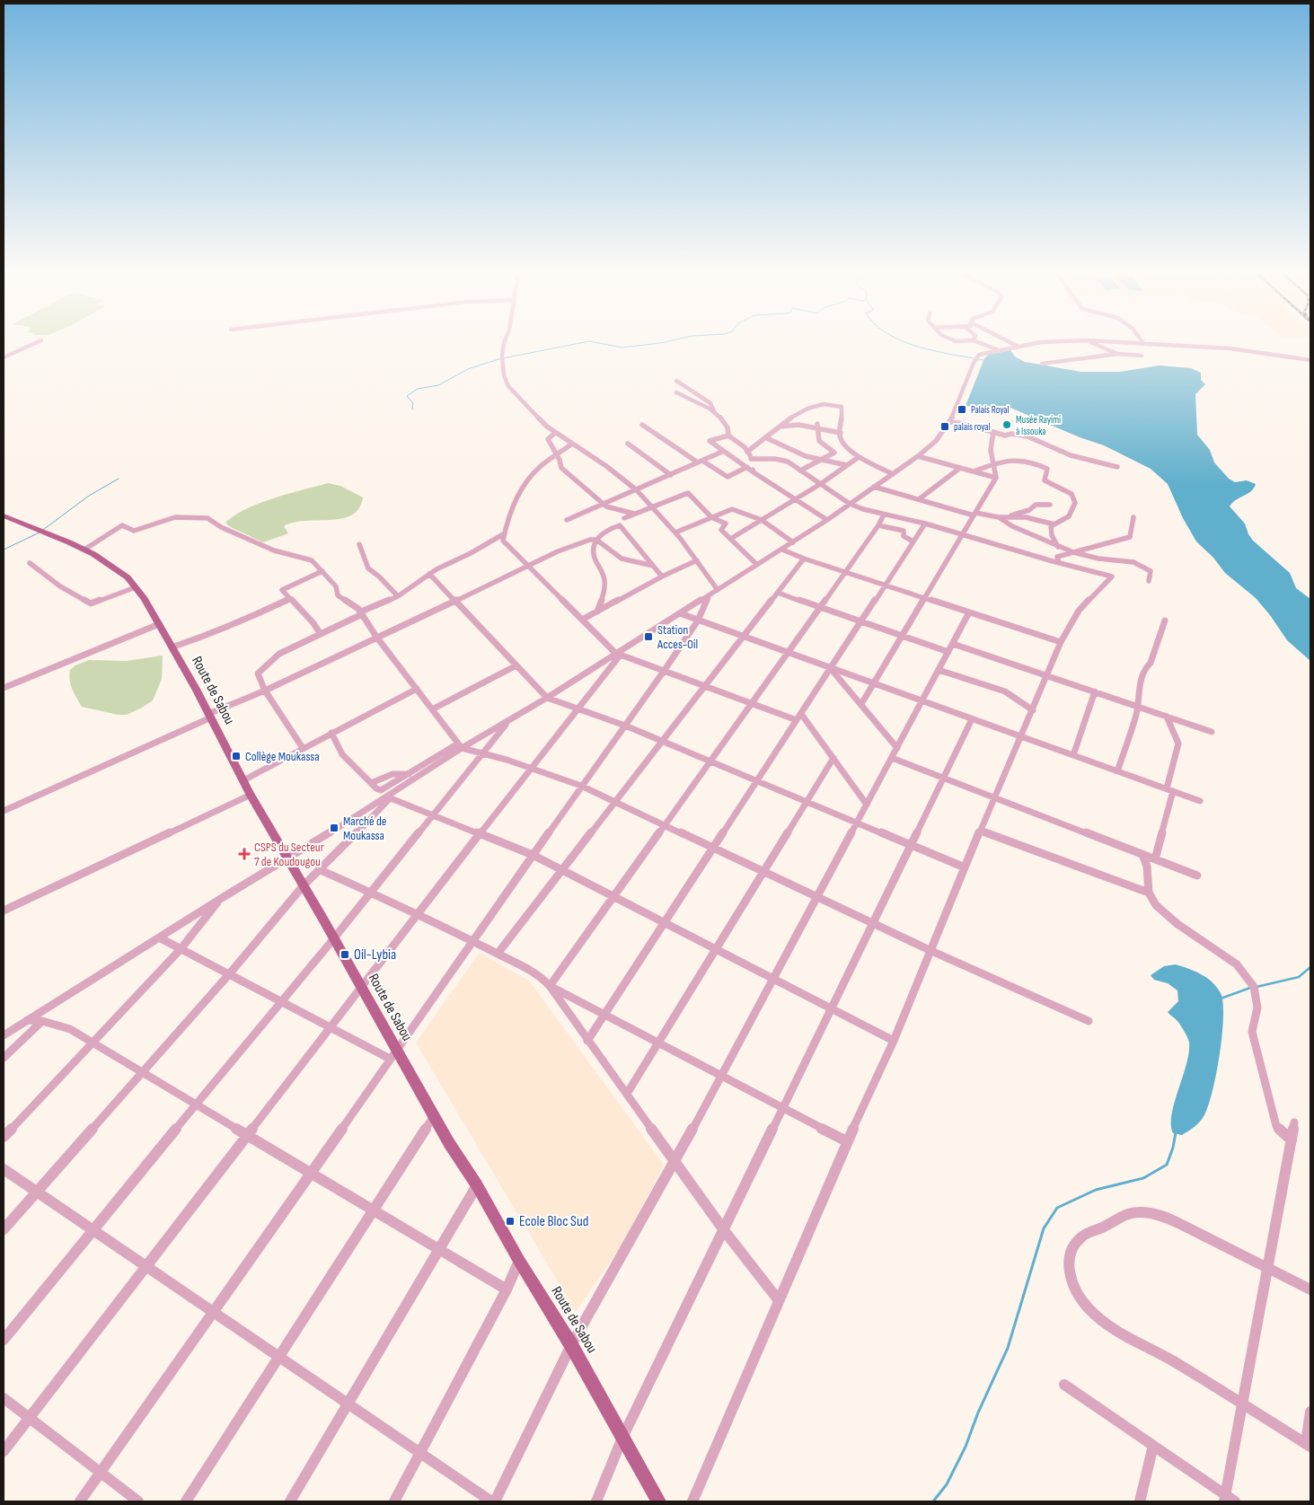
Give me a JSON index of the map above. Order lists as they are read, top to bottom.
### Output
{
  "streets": {
    "main road": ["Route de Sabou"]
  },
  "places": {
    "transit": [
      "Palais Royal",
      "palais royal",
      "Station Acces-Oil",
      "Collège Moukassa",
      "Marché de Moukassa",
      "Oil-Lybia",
      "Ecole Bloc Sud"
    ],
    "other": ["Musée Rayimi à Issouka"],
    "health": ["CSPS du Secteur 7 de Koudougou"]
  }
}
